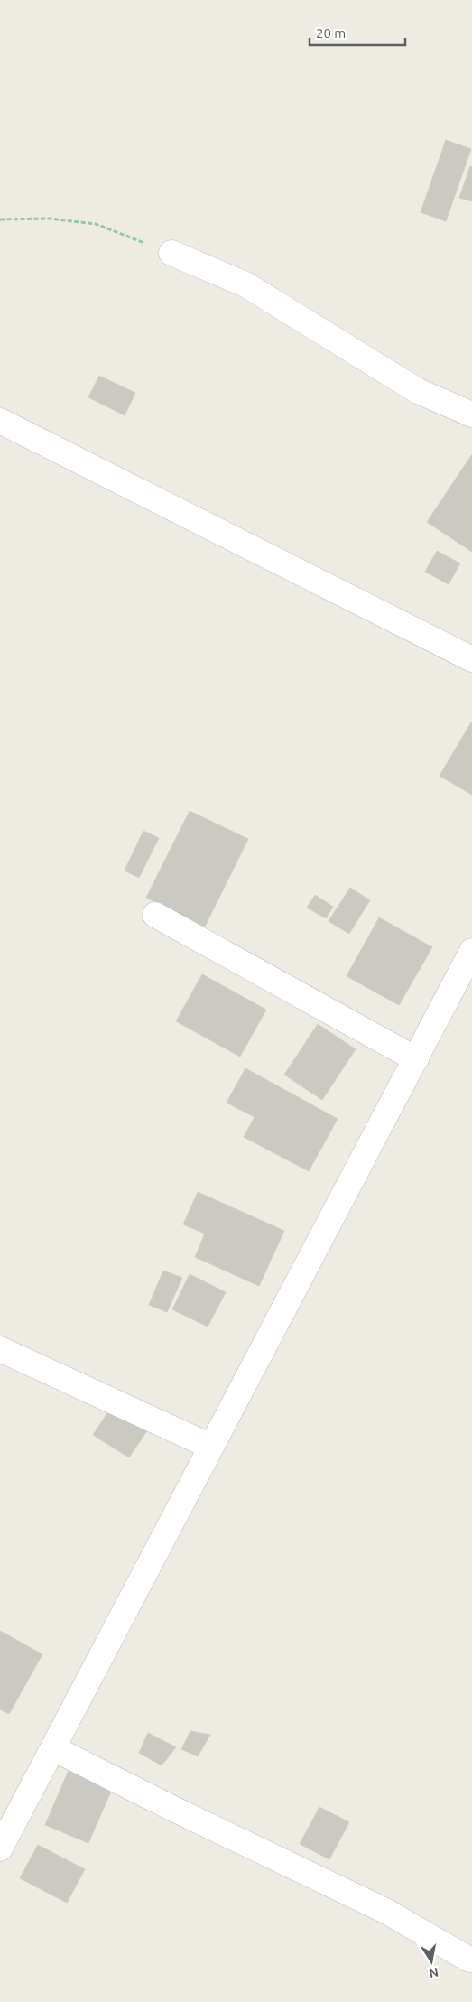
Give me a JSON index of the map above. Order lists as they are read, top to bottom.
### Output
{
  "scale_bar": "20 m",
  "north": "bottom"
}
